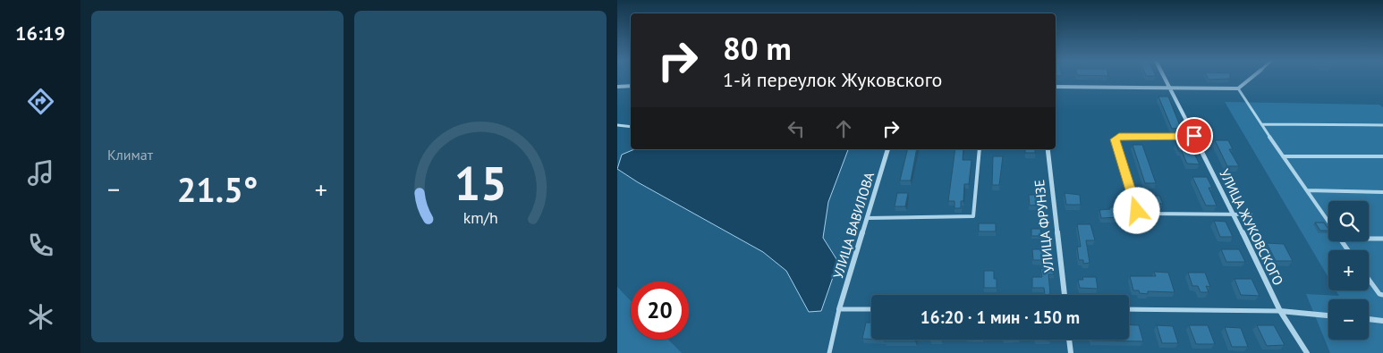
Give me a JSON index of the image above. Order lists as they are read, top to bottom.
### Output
{
  "streets": {
    "street": ["УЛИЦА ВАВИЛОВА", "УЛИЦА ФРУНЗЕ", "УЛИЦА ЖУКОВСКОГО"]
  },
  "page": {
    "tabs": "16:19",
    "tile": "Климат",
    "turn": ["80 m", "1-й переулок Жуковского"],
    "heat": ["−", "21.5°", "+"],
    "map_buttons": ["+", "−"],
    "limit": "20",
    "trip": "16:20 · 1 мин · 150 m",
    "gauge": ["15", "km/h"]
  }
}
